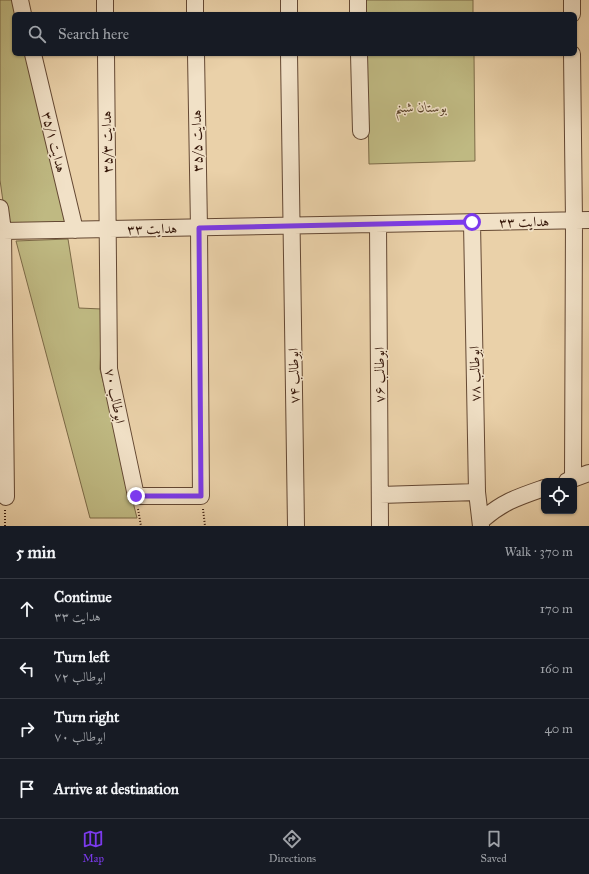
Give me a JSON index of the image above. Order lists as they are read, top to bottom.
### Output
{
  "streets": {
    "street": [
      "هدایت ۳۵/۵",
      "هدایت ۳۵/۱",
      "هدایت ۳۵/۳",
      "هدایت ۳۳",
      "ابوطالب ۷۸",
      "ابوطالب ۷۶",
      "ابوطالب ۷۴",
      "ابوطالب ۷۰"
    ]
  },
  "crossings": [
    ["هدایت ۳۵/۵", "هدایت ۳۳"],
    ["هدایت ۳۵/۱", "هدایت ۳۳"],
    ["هدایت ۳۵/۳", "هدایت ۳۳"],
    ["هدایت ۳۵/۳", "ابوطالب ۷۰"],
    ["هدایت ۳۳", "ابوطالب ۷۸"],
    ["هدایت ۳۳", "ابوطالب ۷۶"],
    ["هدایت ۳۳", "ابوطالب ۷۴"],
    ["هدایت ۳۳", "ابوطالب ۷۰"]
  ],
  "parks": ["بوستان شبنم"],
  "page": {
    "search": "Search here",
    "heading": ["5 min", "Walk · 370 m"],
    "list": [
      ["Continue", "هدایت ۳۳", "170 m"],
      ["Turn left", "ابوطالب ۷۲", "160 m"],
      ["Turn right", "ابوطالب ۷۰", "40 m"],
      "Arrive at destination"
    ],
    "nav": ["Map", "Directions", "Saved"]
  }
}
